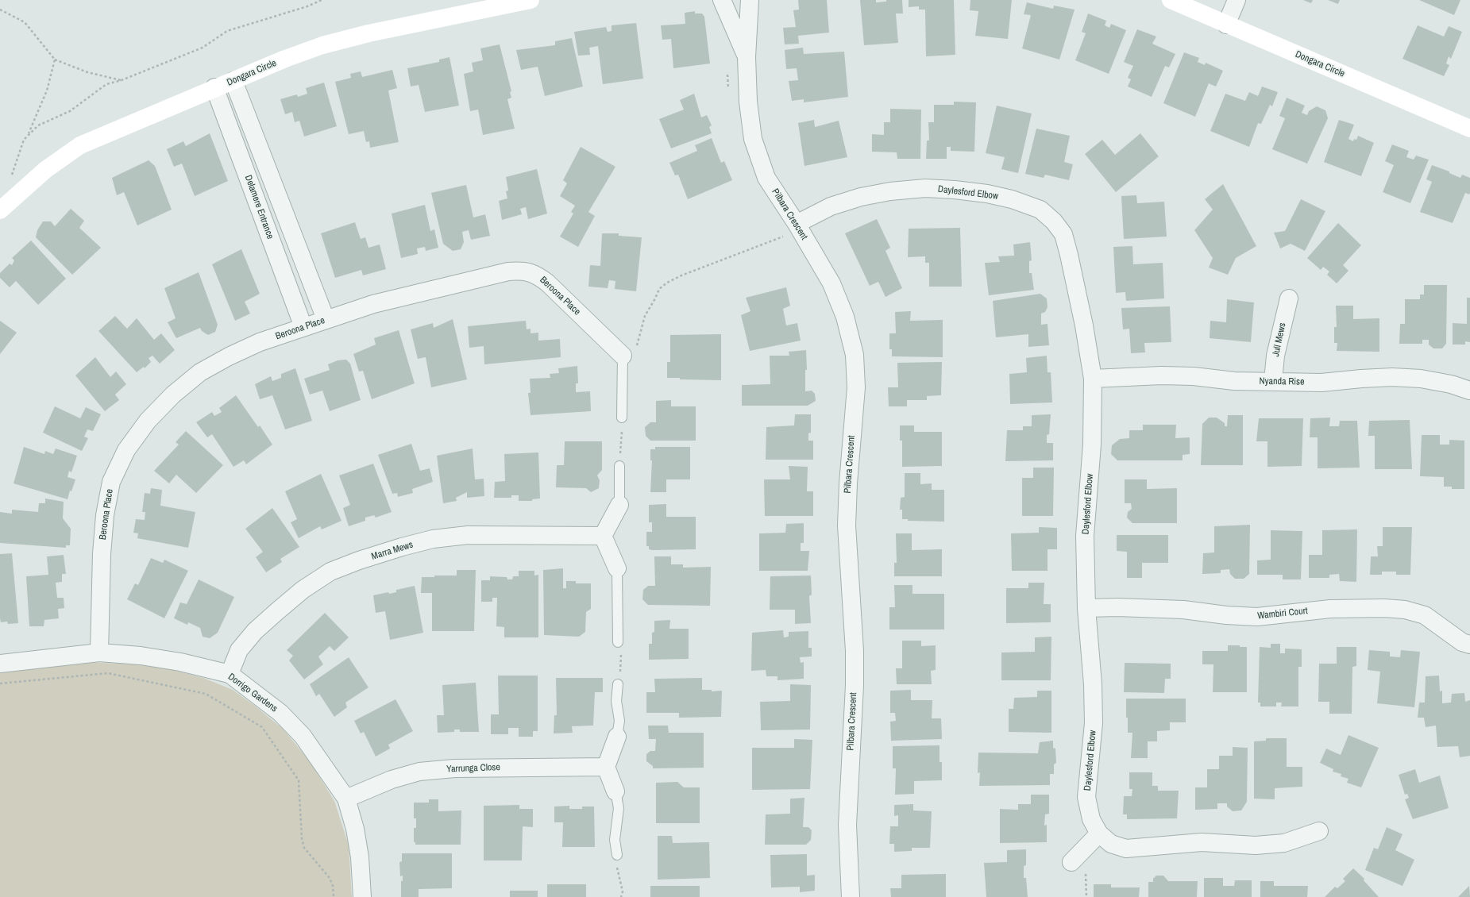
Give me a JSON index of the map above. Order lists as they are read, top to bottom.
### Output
{
  "streets": {
    "street": [
      "Dongara Circle",
      "Daylesford Elbow",
      "Delamere Entrance",
      "Pilbara Crescent",
      "Beroona Place",
      "Jull Mews",
      "Nyanda Rise",
      "Marra Mews",
      "Wambiri Court",
      "Dorrigo Gardens",
      "Yarrunga Close"
    ]
  },
  "crossings": [
    ["Dongara Circle", "Delamere Entrance"],
    ["Daylesford Elbow", "Pilbara Crescent"],
    ["Daylesford Elbow", "Nyanda Rise"],
    ["Daylesford Elbow", "Wambiri Court"],
    ["Delamere Entrance", "Beroona Place"],
    ["Beroona Place", "Dorrigo Gardens"],
    ["Jull Mews", "Nyanda Rise"],
    ["Marra Mews", "Dorrigo Gardens"],
    ["Dorrigo Gardens", "Yarrunga Close"]
  ]
}
